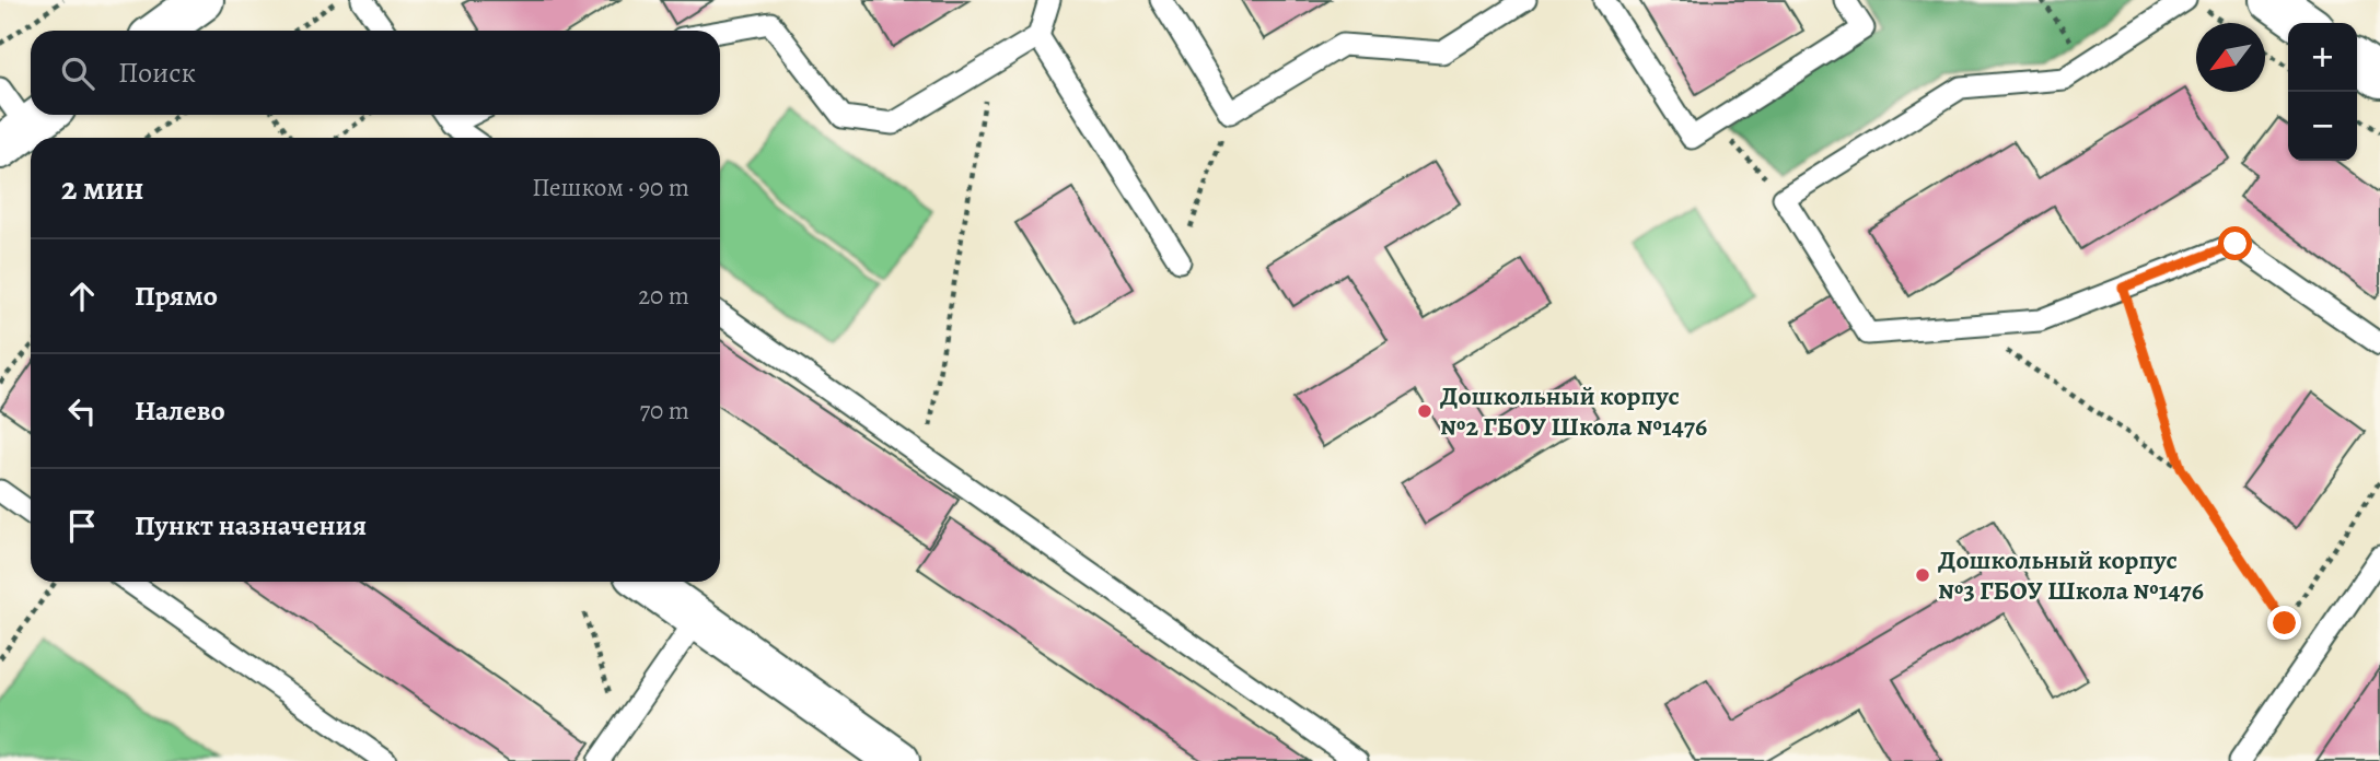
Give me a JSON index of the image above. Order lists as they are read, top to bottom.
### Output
{
  "places": ["Дошкольный корпус №2 ГБОУ Школа №1476", "Дошкольный корпус №3 ГБОУ Школа №1476"],
  "north": "bottom left",
  "page": {
    "map_buttons": ["+", "−"],
    "search": "Поиск",
    "heading": ["2 мин", "Пешком · 90 m"],
    "list": [
      ["Прямо", "20 m"],
      ["Налево", "70 m"],
      "Пункт назначения"
    ]
  }
}
